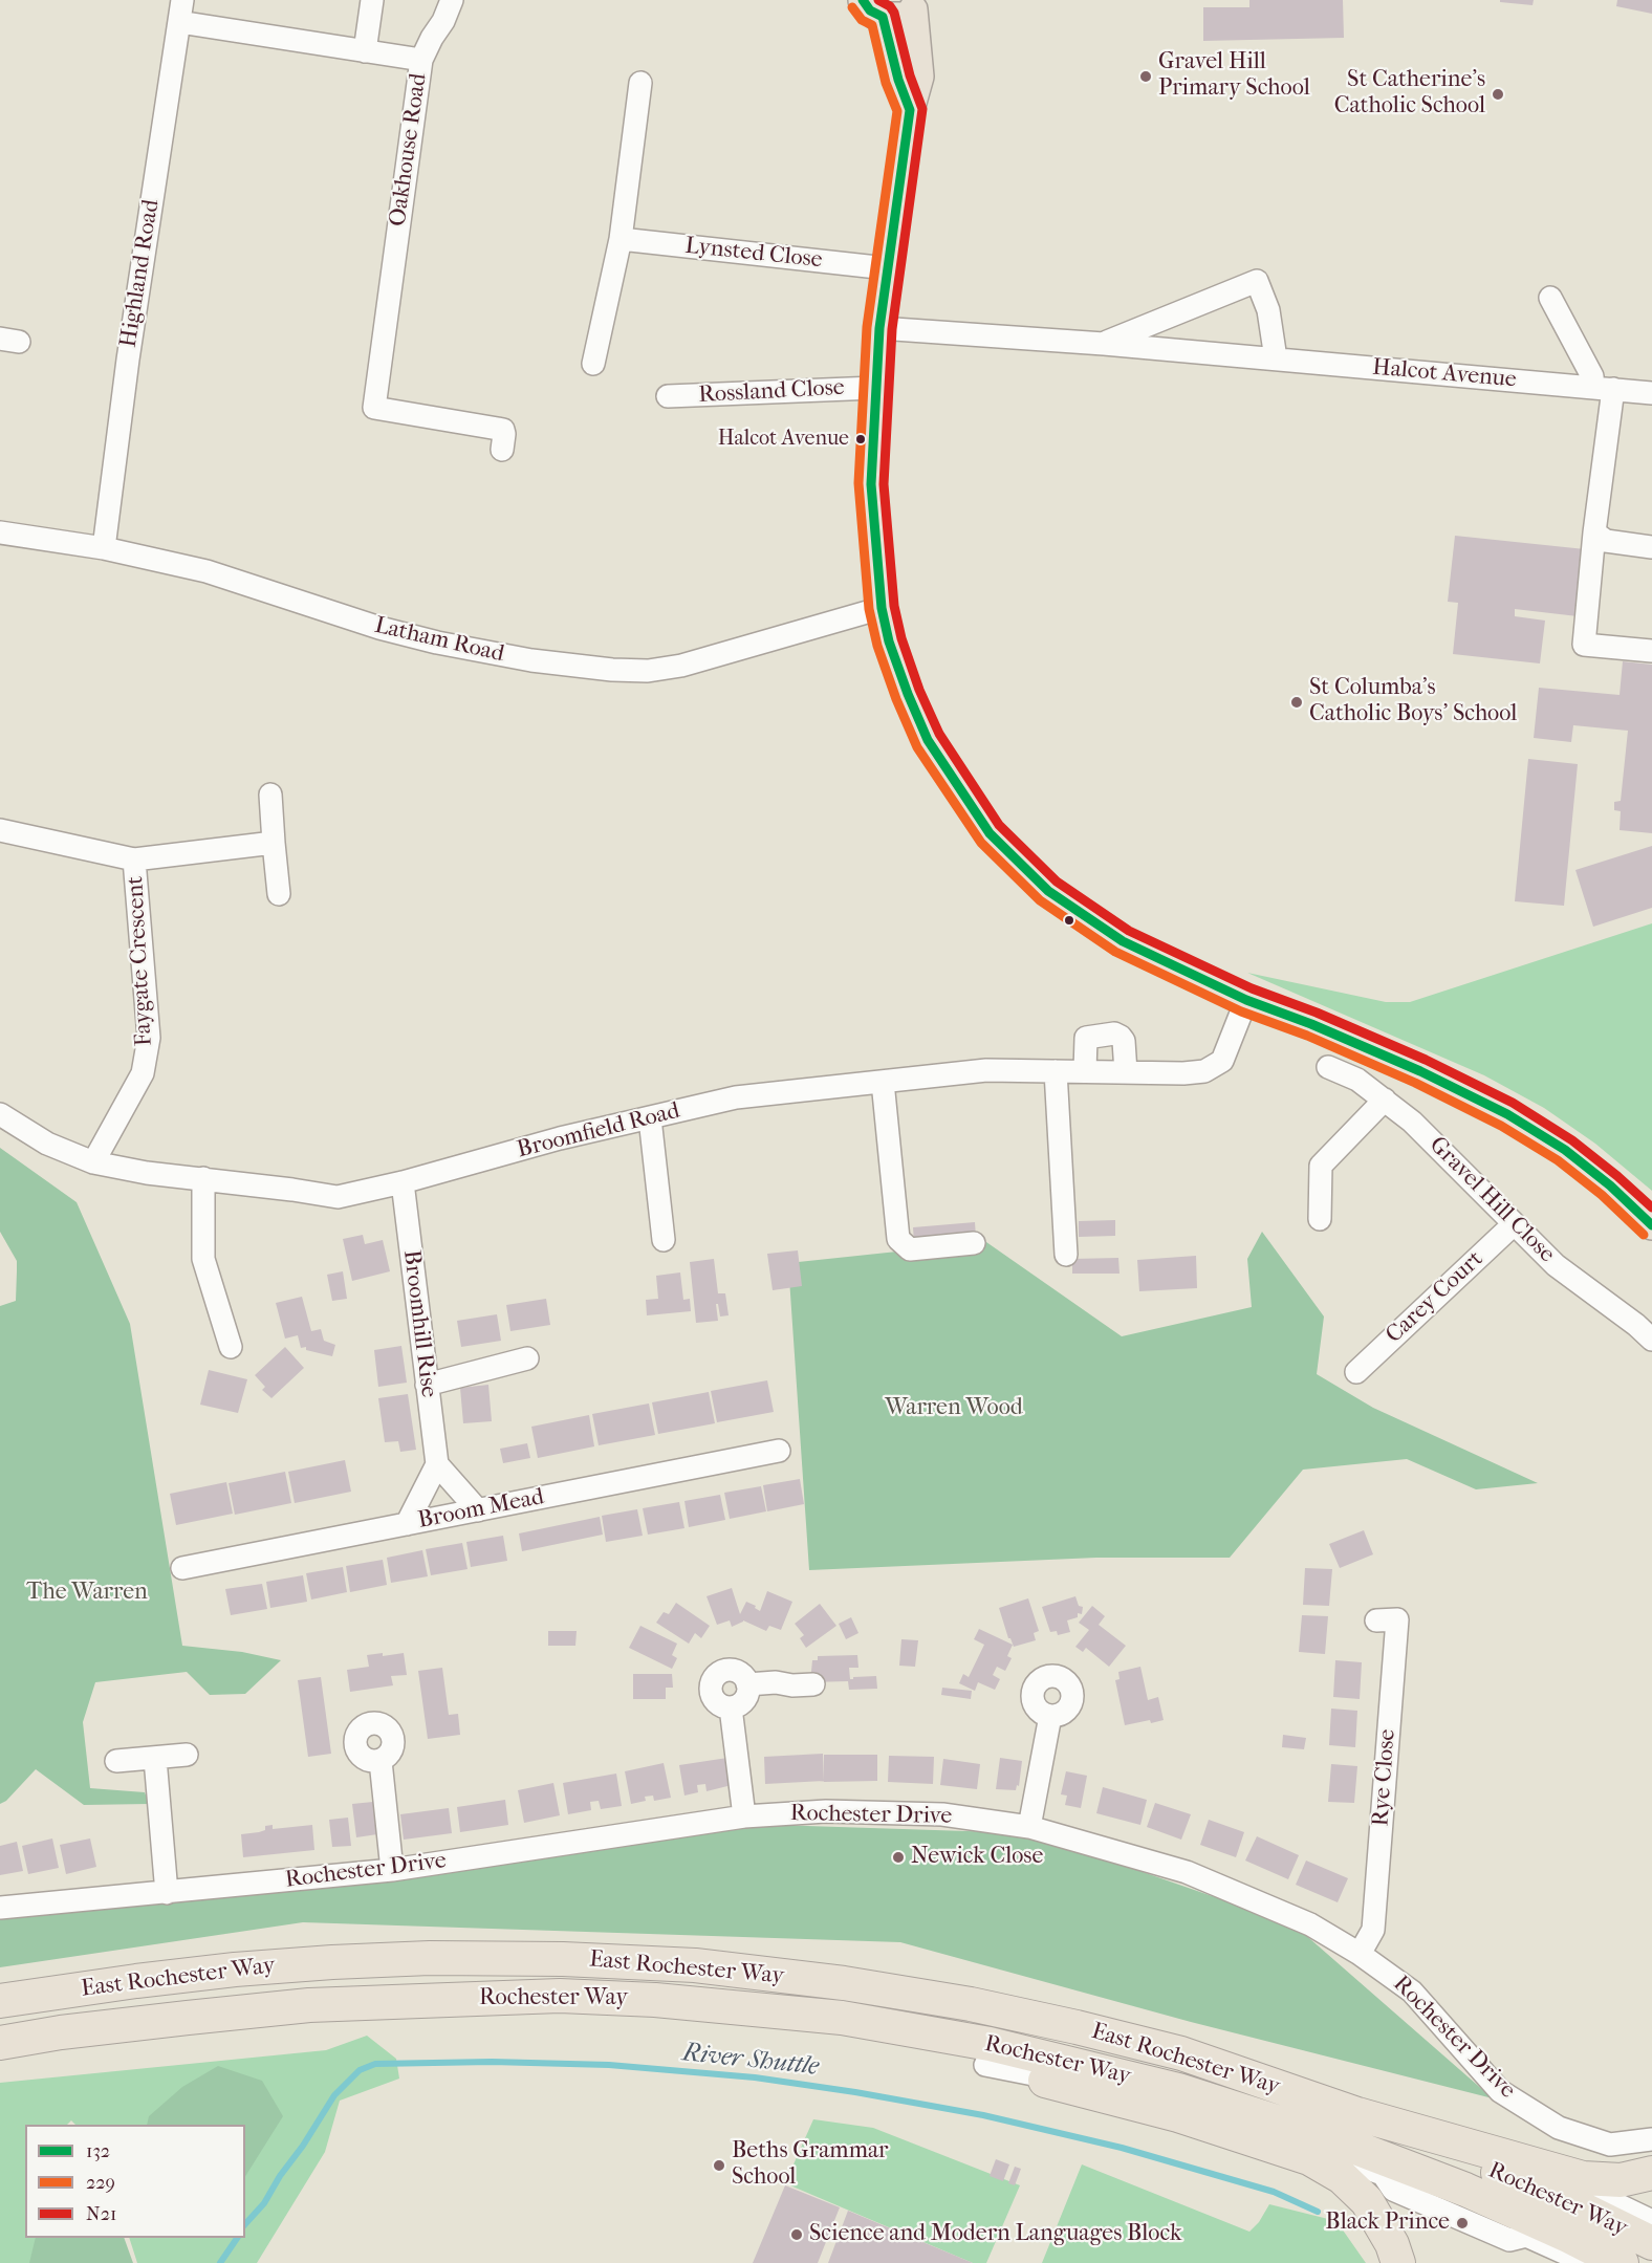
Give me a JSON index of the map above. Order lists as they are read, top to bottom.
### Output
{
  "streets": {
    "highway": ["East Rochester Way", "Rochester Way"],
    "street": [
      "Oakhouse Road",
      "Lynsted Close",
      "Highland Road",
      "Halcot Avenue",
      "Rossland Close",
      "Latham Road",
      "Faygate Crescent",
      "Broomfield Road",
      "Gravel Hill Close",
      "Carey Court",
      "Broomhill Rise",
      "Broom Mead",
      "Rye Close",
      "Rochester Drive"
    ]
  },
  "crossings": [
    ["Oakhouse Road", "Highland Road"],
    ["Highland Road", "Latham Road"],
    ["Faygate Crescent", "Broomfield Road"],
    ["Broomfield Road", "Broomhill Rise"],
    ["Gravel Hill Close", "Carey Court"],
    ["Rye Close", "Rochester Drive"],
    ["East Rochester Way", "Rochester Way"]
  ],
  "water": ["River Shuttle"],
  "parks": ["Warren Wood", "The Warren"],
  "places": [
    "Gravel Hill Primary School",
    "St Catherine's Catholic School",
    "Halcot Avenue",
    "St Columba's Catholic Boys' School",
    "Newick Close",
    "Beths Grammar School",
    "Black Prince",
    "Science and Modern Languages Block"
  ],
  "lines": ["transit line 132", "transit line N21", "transit line 229"],
  "legend": ["132", "229", "N21"]
}
